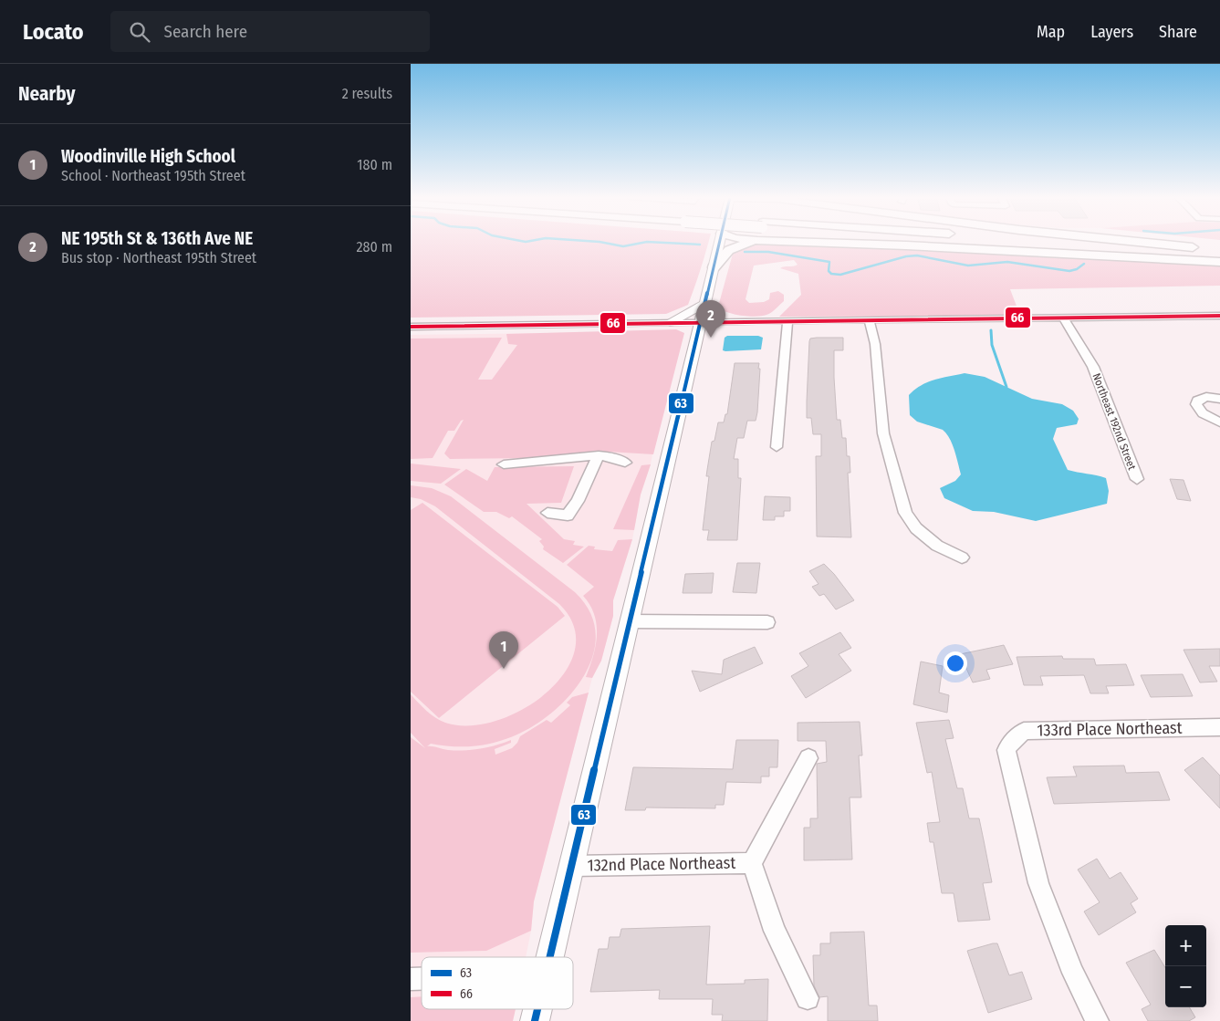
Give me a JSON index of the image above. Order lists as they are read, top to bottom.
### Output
{
  "streets": {
    "street": ["Northeast 192nd Street", "133rd Place Northeast", "132nd Place Northeast"]
  },
  "lines": ["transit line 63", "transit line 66"],
  "legend": ["63", "66"],
  "page": {
    "header": "Locato",
    "search": "Search here",
    "nav": ["Map", "Layers", "Share"],
    "heading": ["Nearby", "2 results"],
    "list": [
      {
        "mark": "1",
        "name": "Woodinville High School",
        "note": "School · Northeast 195th Street",
        "value": "180 m"
      },
      {
        "mark": "2",
        "name": "NE 195th St & 136th Ave NE",
        "note": "Bus stop · Northeast 195th Street",
        "value": "280 m"
      }
    ],
    "pins": ["2", "1"],
    "map_buttons": ["+", "−"]
  }
}
